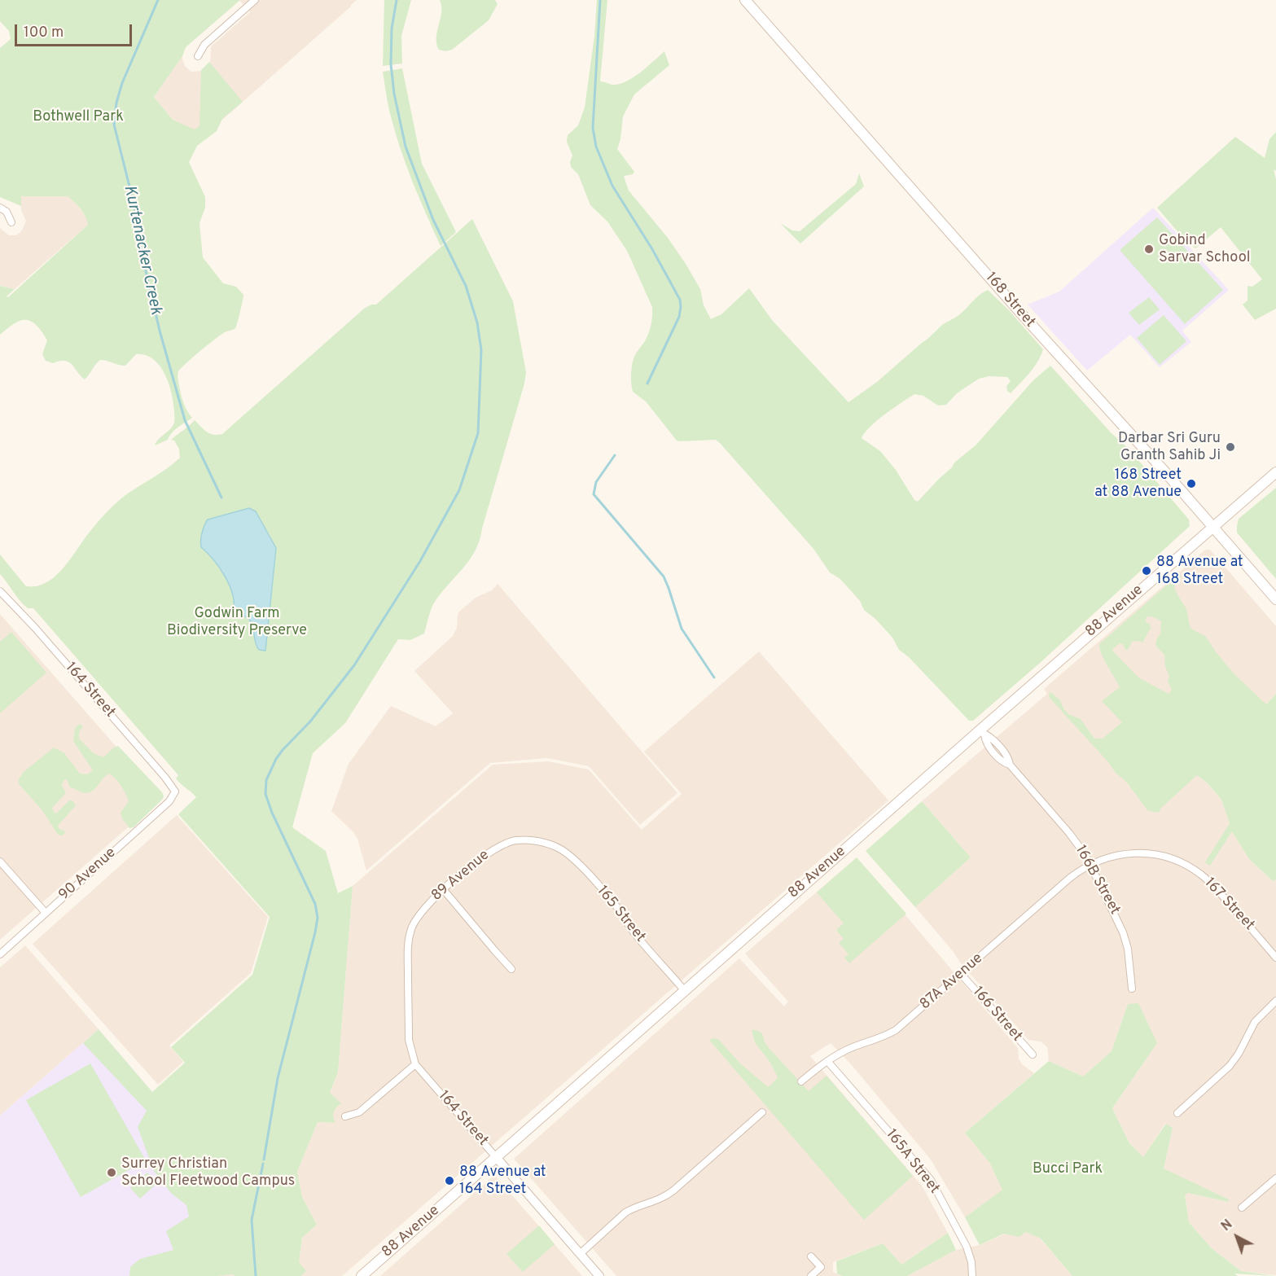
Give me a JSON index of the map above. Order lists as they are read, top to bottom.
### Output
{
  "streets": {
    "main road": ["168 Street", "88 Avenue"],
    "street": [
      "164 Street",
      "90 Avenue",
      "89 Avenue",
      "166B Street",
      "167 Street",
      "165 Street",
      "87A Avenue",
      "166 Street",
      "165A Street"
    ]
  },
  "crossings": [
    ["168 Street", "88 Avenue"],
    ["88 Avenue", "164 Street"],
    ["88 Avenue", "166B Street"],
    ["88 Avenue", "165 Street"],
    ["164 Street", "90 Avenue"],
    ["164 Street", "89 Avenue"],
    ["89 Avenue", "165 Street"],
    ["166B Street", "167 Street"],
    ["166B Street", "87A Avenue"],
    ["167 Street", "87A Avenue"],
    ["87A Avenue", "166 Street"],
    ["87A Avenue", "165A Street"]
  ],
  "water": ["Kurtenacker Creek"],
  "parks": ["Bothwell Park", "Godwin Farm Biodiversity Preserve", "Bucci Park"],
  "places": [
    "Gobind Sarvar School",
    "Darbar Sri Guru Granth Sahib Ji",
    "168 Street at 88 Avenue",
    "88 Avenue at 168 Street",
    "Surrey Christian School Fleetwood Campus",
    "88 Avenue at 164 Street"
  ],
  "scale_bar": "100 m",
  "north": "top left"
}
